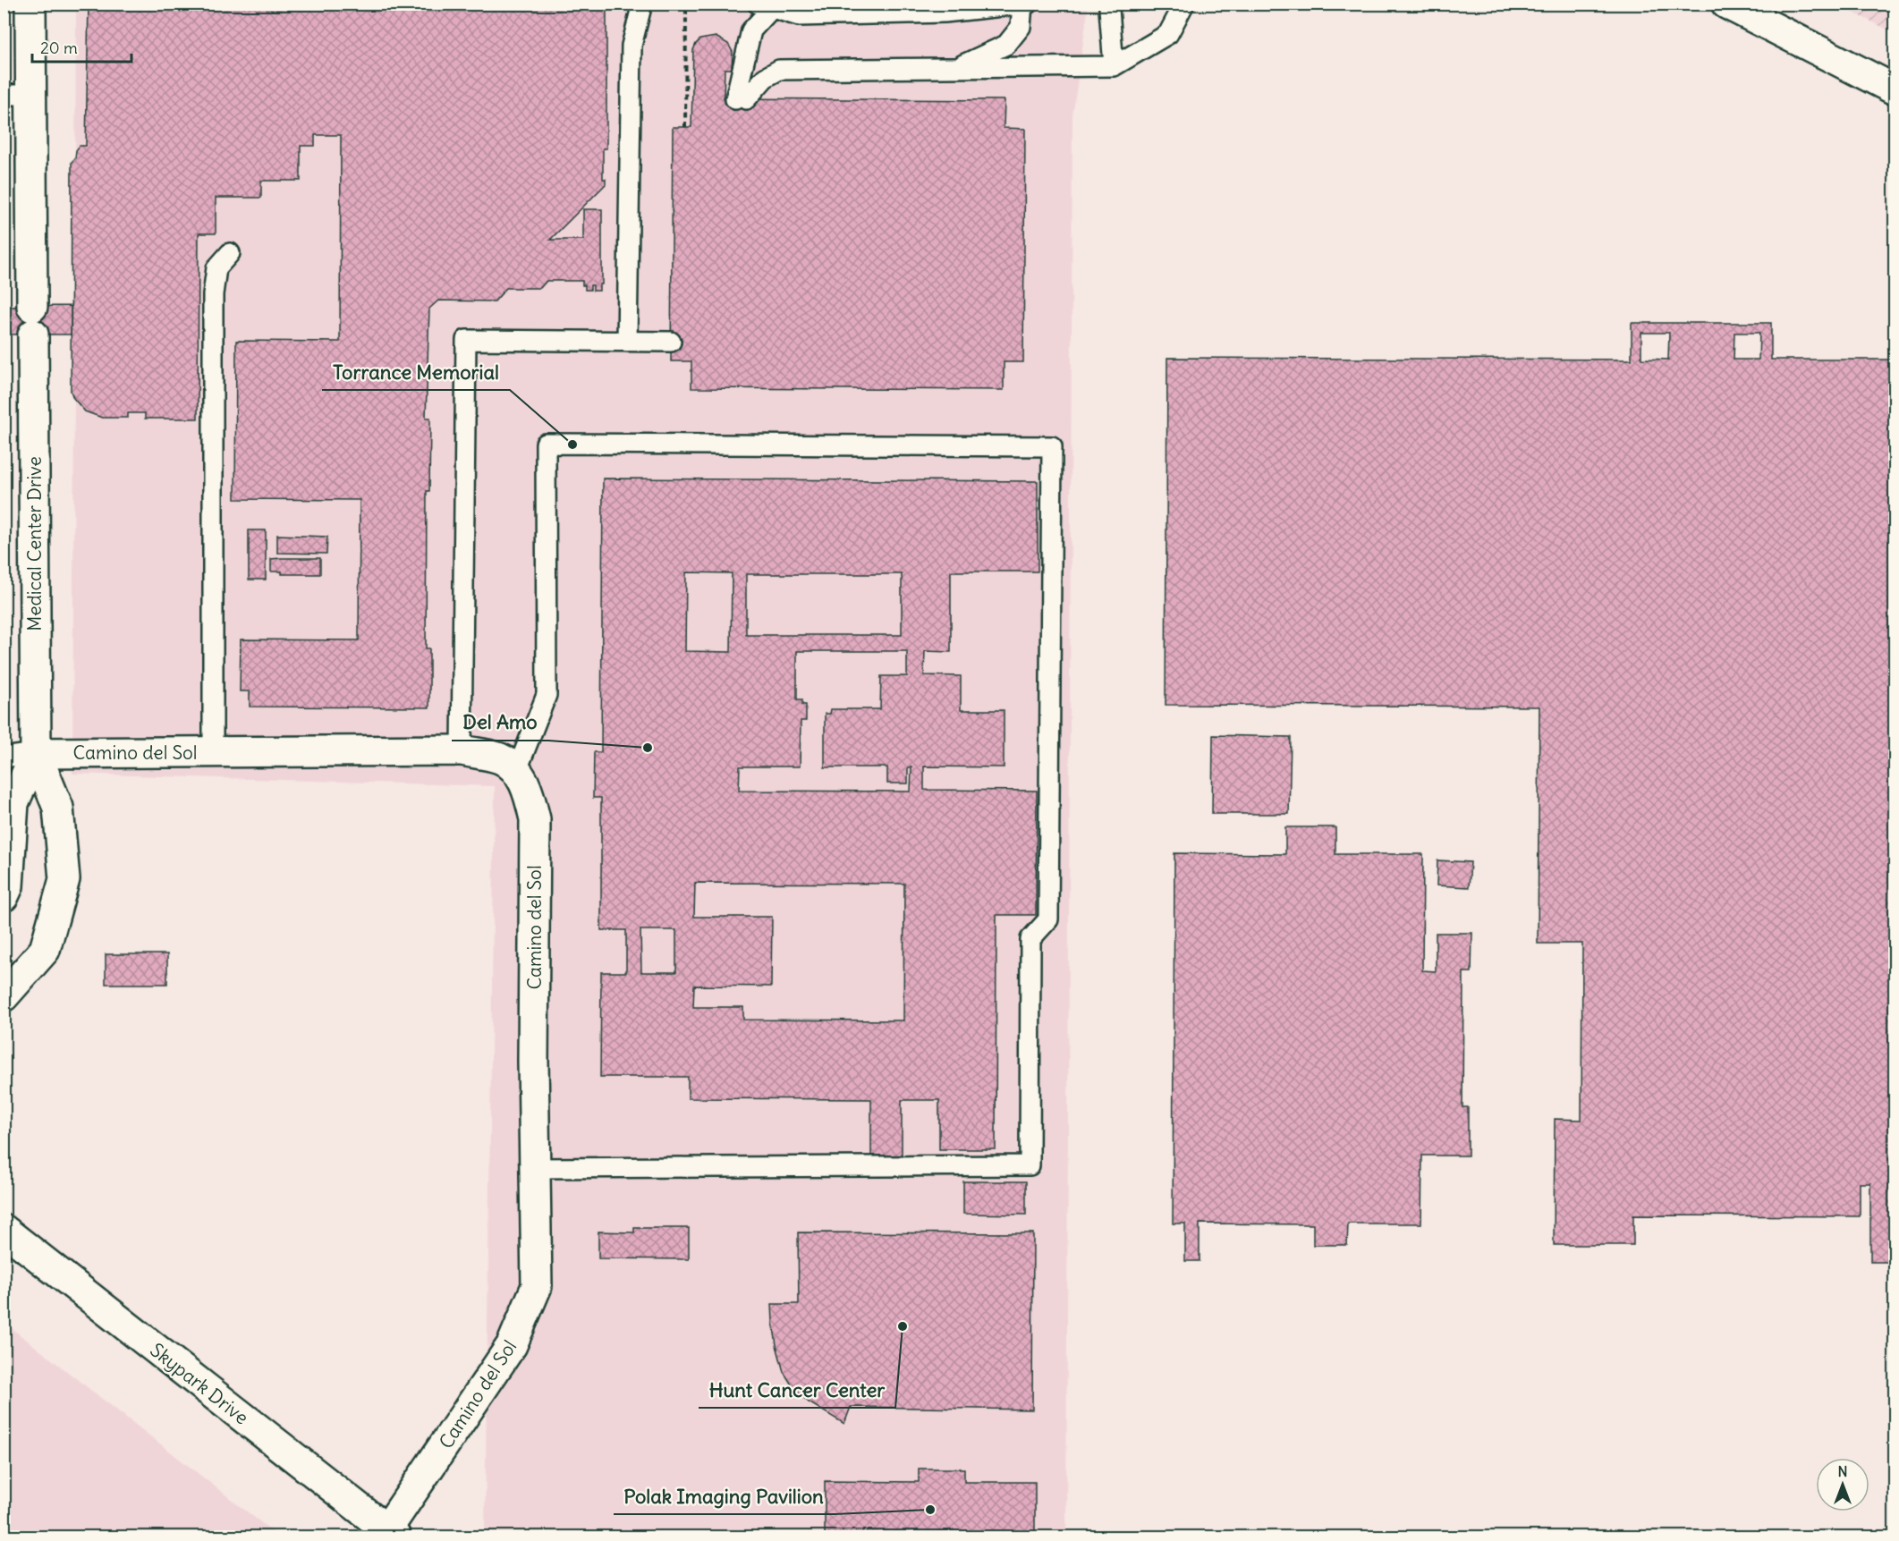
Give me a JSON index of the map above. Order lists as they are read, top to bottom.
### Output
{
  "streets": {
    "street": ["Medical Center Drive", "Camino del Sol", "Skypark Drive"]
  },
  "crossings": [
    ["Medical Center Drive", "Camino del Sol"],
    ["Camino del Sol", "Skypark Drive"]
  ],
  "places": [
    "Torrance Memorial",
    "Del Amo",
    "Hunt Cancer Center",
    "Polak Imaging Pavilion"
  ],
  "scale_bar": "20 m",
  "north": "top"
}
